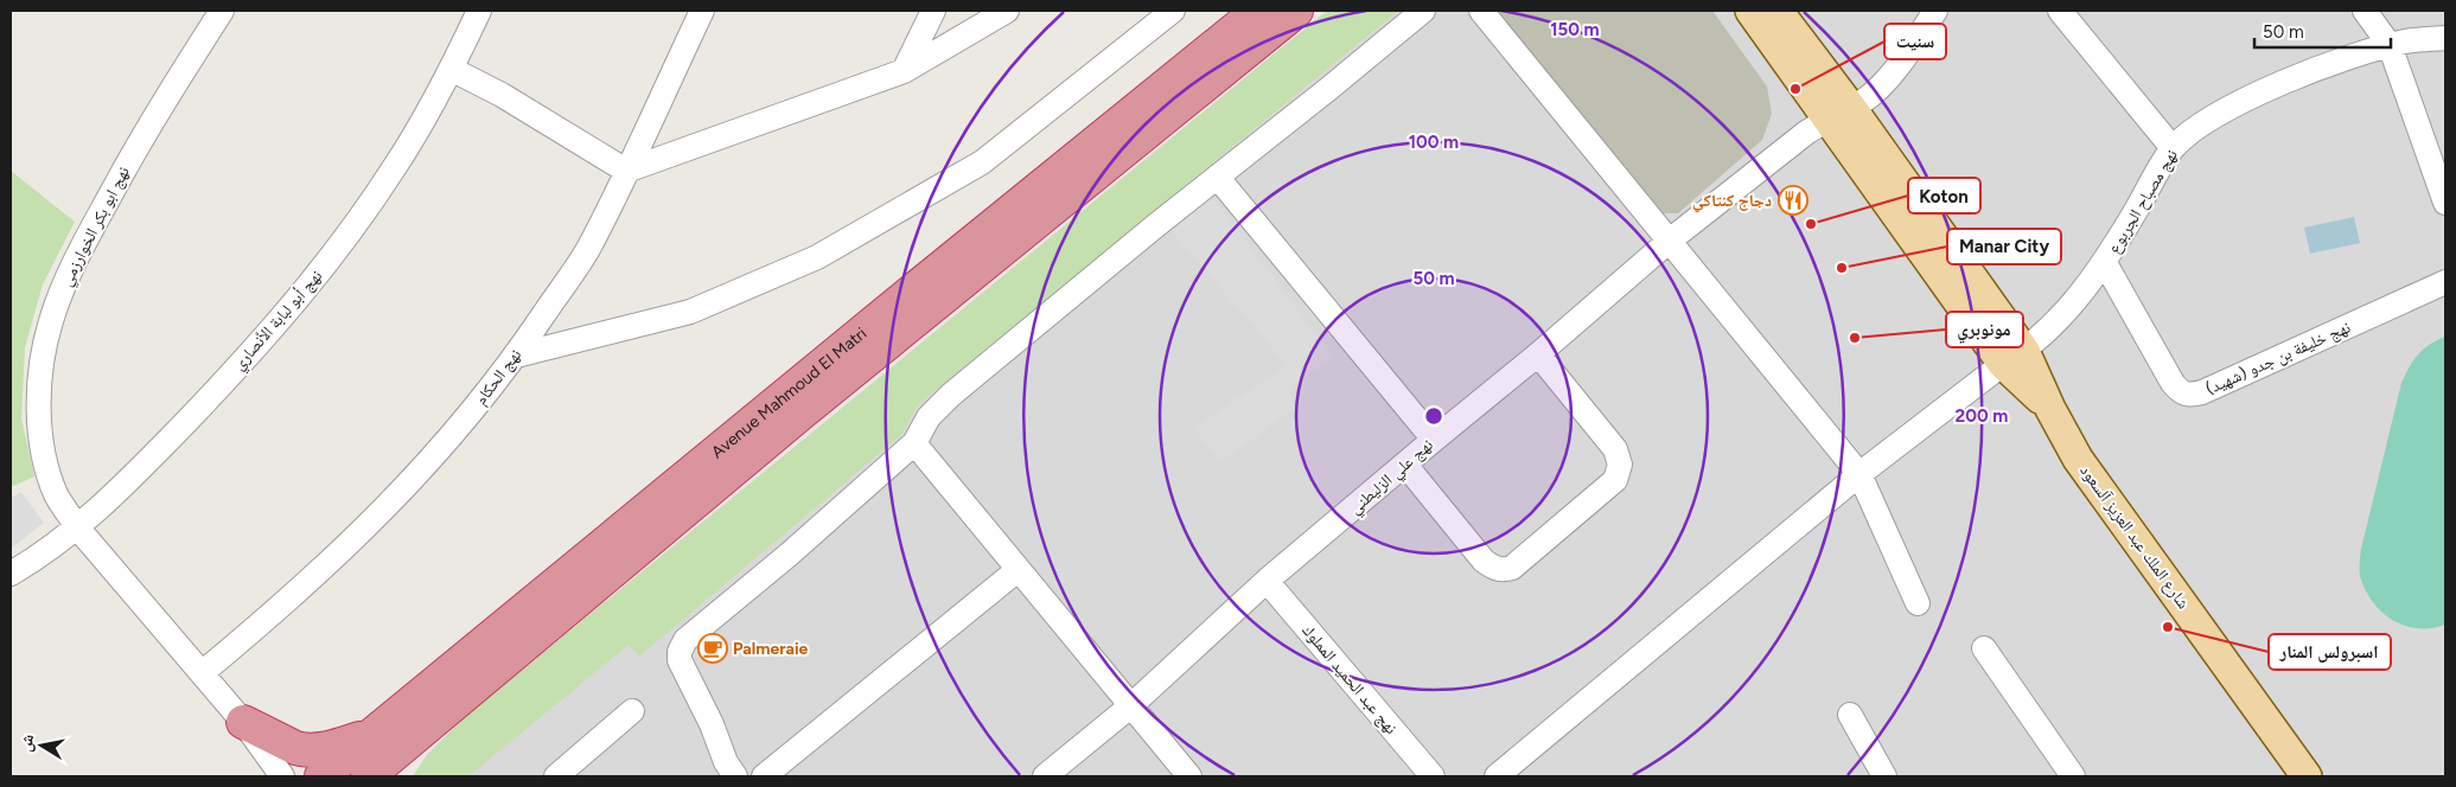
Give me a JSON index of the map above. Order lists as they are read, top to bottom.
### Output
{
  "streets": {
    "highway": ["Avenue Mahmoud El Matri"],
    "main road": ["شارع الملك عبد العزيز آلسعود"],
    "street": [
      "نهج مصباح الجربوع",
      "نهج ابو بكر الخوارزمي",
      "نهج أبو لبابة الأنصاري",
      "نهج خليفة بن جدو (شهيد)",
      "نهج الحكام",
      "نهج علي الزليطني",
      "نهج عبد الحميد المملوك"
    ]
  },
  "crossings": [
    ["نهج مصباح الجربوع", "نهج خليفة بن جدو (شهيد)"],
    ["نهج مصباح الجربوع", "شارع الملك عبد العزيز آلسعود"],
    ["نهج ابو بكر الخوارزمي", "نهج أبو لبابة الأنصاري"],
    ["نهج ابو بكر الخوارزمي", "نهج الحكام"],
    ["نهج علي الزليطني", "شارع الملك عبد العزيز آلسعود"],
    ["نهج علي الزليطني", "نهج عبد الحميد المملوك"]
  ],
  "places": {
    "other": [
      "سنيت",
      "Koton",
      "Manar City",
      "مونوبري",
      "اسبرولس المنار"
    ],
    "restaurant": ["دجاج كنتاكي"],
    "cafe": ["Palmeraie"]
  },
  "scale_bar": "50 m",
  "north": "left",
  "rings": [
    "150 m",
    "100 m",
    "50 m",
    "200 m"
  ]
}
